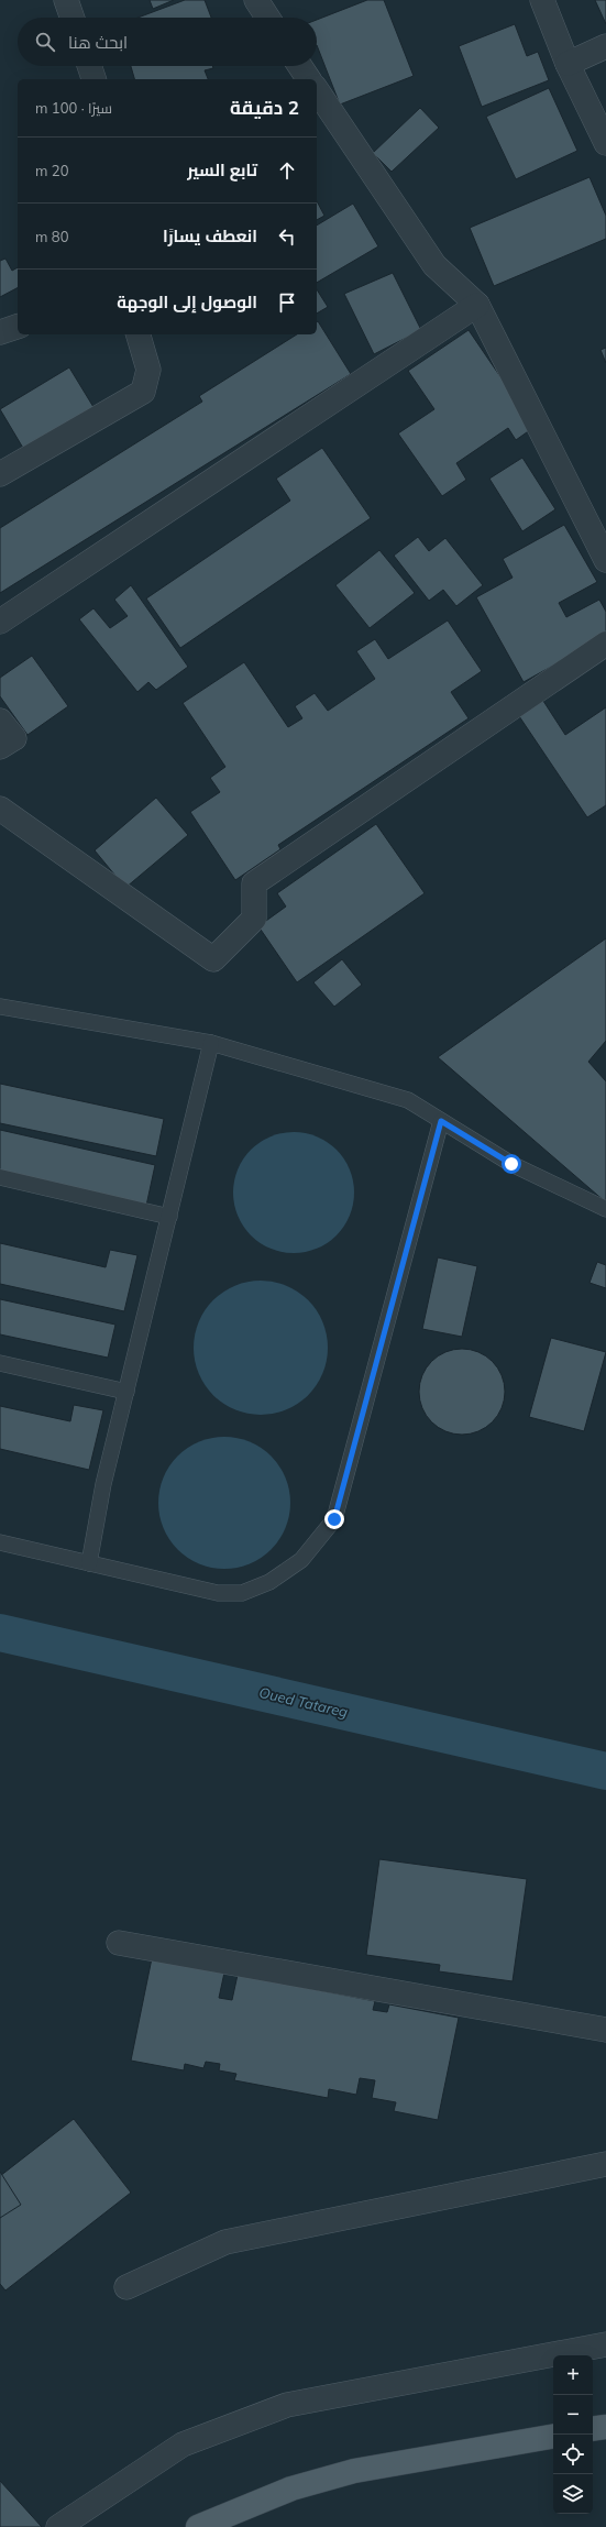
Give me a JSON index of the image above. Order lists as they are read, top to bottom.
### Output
{
  "water": ["Oued Tatareg"],
  "page": {
    "search": "ابحث هنا",
    "heading": ["2 دقيقة", "سيرًا · 100 m"],
    "list": [
      ["تابع السير", "20 m"],
      ["انعطف يسارًا", "80 m"],
      "الوصول إلى الوجهة"
    ],
    "map_buttons": ["+", "−"]
  }
}
